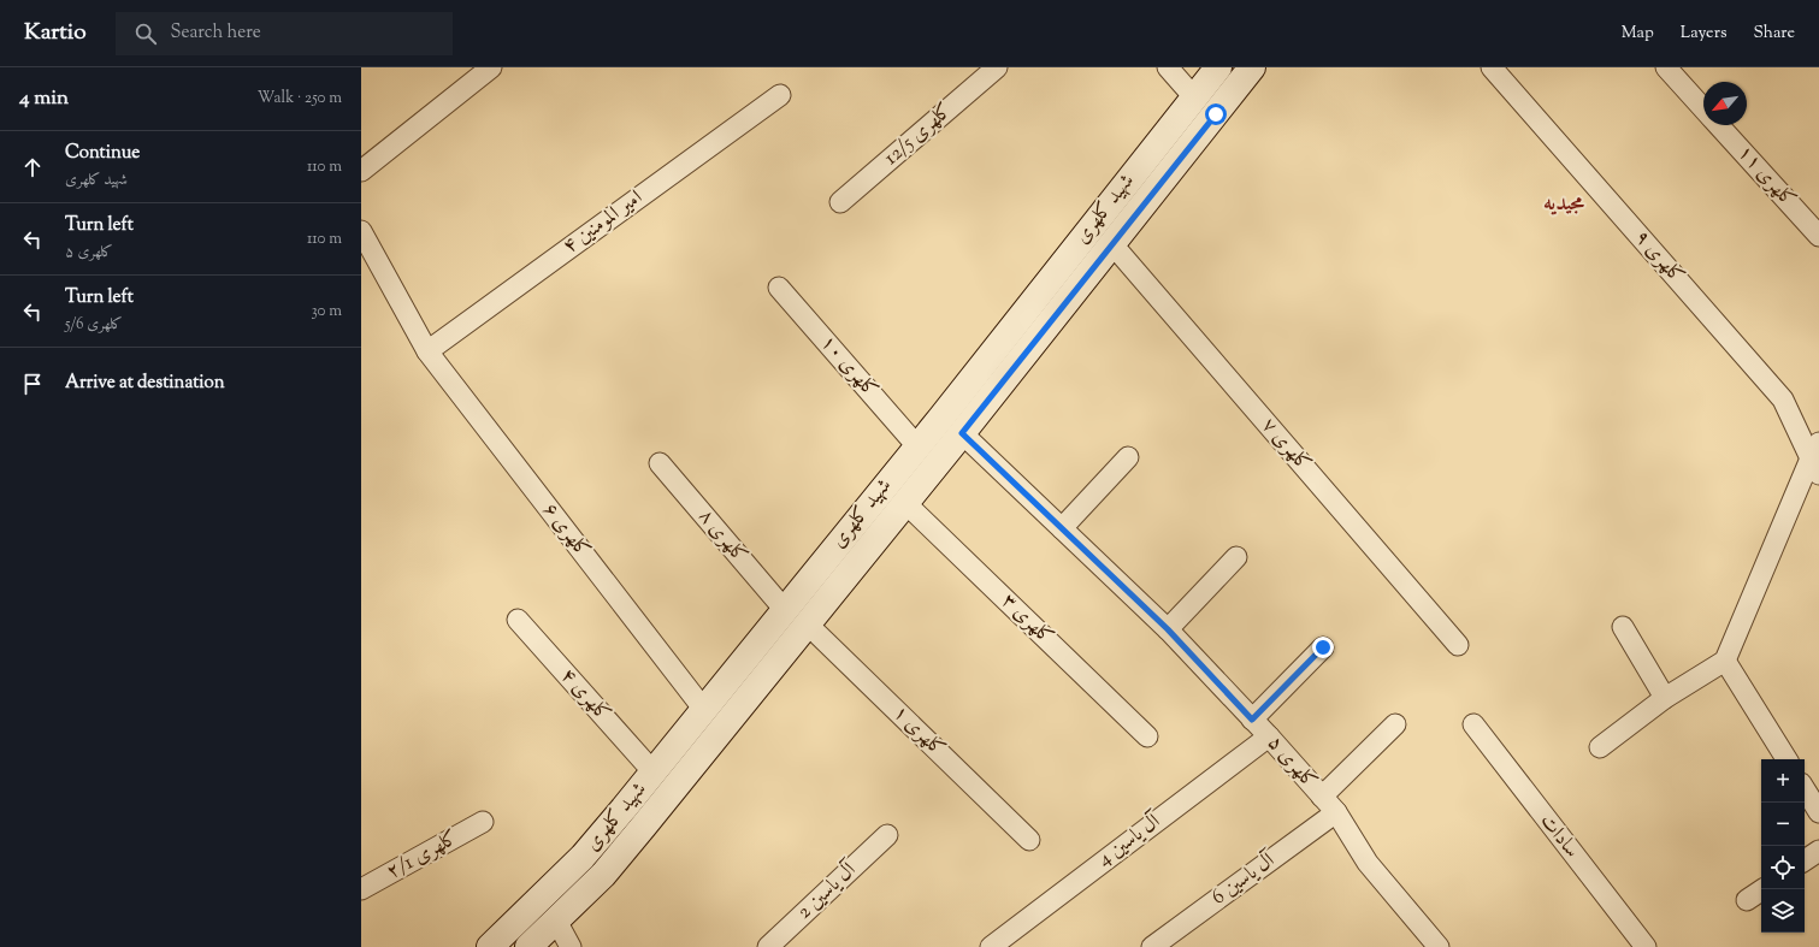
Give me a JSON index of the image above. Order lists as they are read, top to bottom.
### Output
{
  "streets": {
    "main road": ["شهید کلهری"],
    "street": [
      "کلهری 12/5",
      "کلهری ۱۱",
      "امیر المومنین ۴",
      "کلهری ۹",
      "کلهری ۱۰",
      "کلهری ۷",
      "کلهری ۶",
      "کلهری ۸",
      "کلهری ۳",
      "کلهری ۴",
      "کلهری ۱",
      "کلهری ۵",
      "سادات",
      "آل یاسین 4",
      "کلهری ۲/1",
      "آل یاسین 6",
      "آل یاسین 2"
    ]
  },
  "crossings": [
    ["شهید کلهری", "کلهری ۱۰"],
    ["شهید کلهری", "کلهری ۷"],
    ["شهید کلهری", "کلهری ۶"],
    ["شهید کلهری", "کلهری ۸"],
    ["شهید کلهری", "کلهری ۳"],
    ["شهید کلهری", "کلهری ۴"],
    ["شهید کلهری", "کلهری ۱"],
    ["شهید کلهری", "کلهری ۵"],
    ["امیر المومنین ۴", "کلهری ۶"],
    ["کلهری ۵", "آل یاسین 4"],
    ["کلهری ۵", "آل یاسین 6"]
  ],
  "districts": ["مجیدیه"],
  "north": "bottom left",
  "page": {
    "header": "Kartio",
    "search": "Search here",
    "nav": ["Map", "Layers", "Share"],
    "heading": ["4 min", "Walk · 250 m"],
    "list": [
      ["Continue", "شهید کلهری", "110 m"],
      ["Turn left", "کلهری ۵", "110 m"],
      ["Turn left", "کلهری 5/6", "30 m"],
      "Arrive at destination"
    ],
    "map_buttons": ["+", "−"]
  }
}
